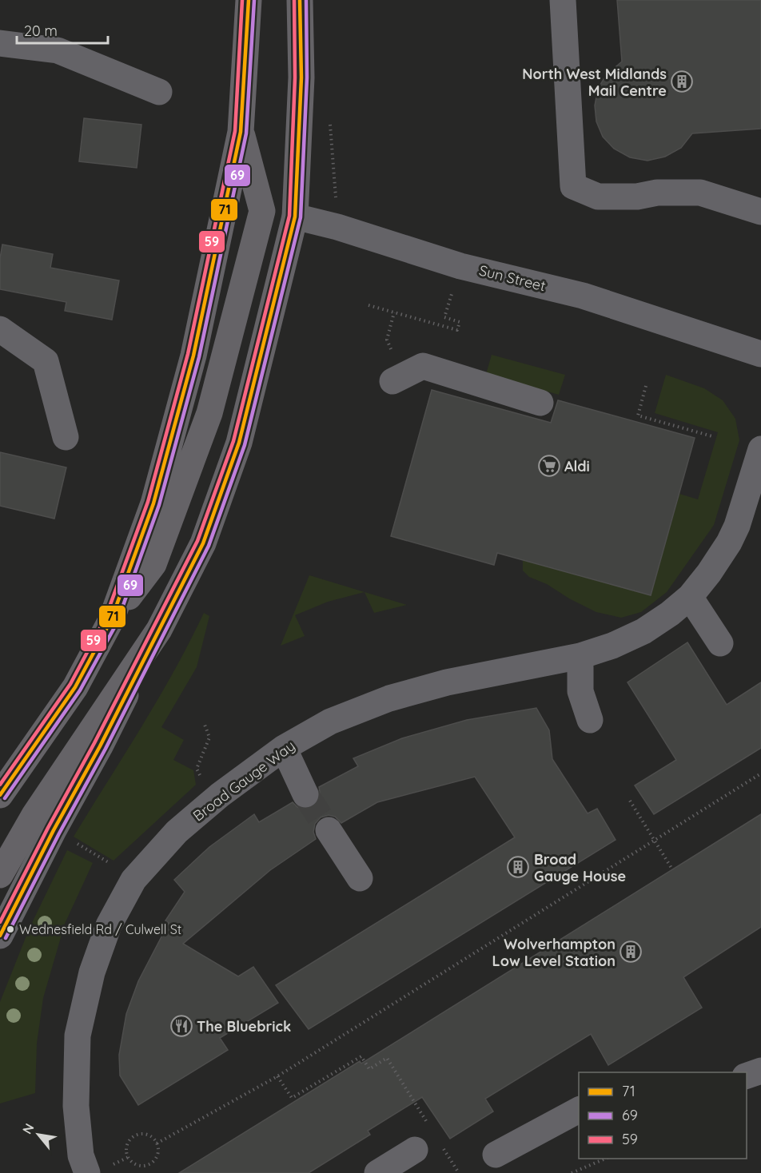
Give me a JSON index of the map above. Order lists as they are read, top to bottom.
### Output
{
  "streets": {
    "main road": ["Sun Street"],
    "street": ["Broad Gauge Way"]
  },
  "places": {
    "building": ["North West Midlands Mail Centre", "Broad Gauge House", "Wolverhampton Low Level Station"],
    "supermarket": ["Aldi"],
    "other": ["Wednesfield Rd / Culwell St"],
    "restaurant": ["The Bluebrick"]
  },
  "lines": ["transit line 71", "transit line 69", "transit line 59"],
  "legend": ["71", "69", "59"],
  "scale_bar": "20 m",
  "north": "top left"
}
